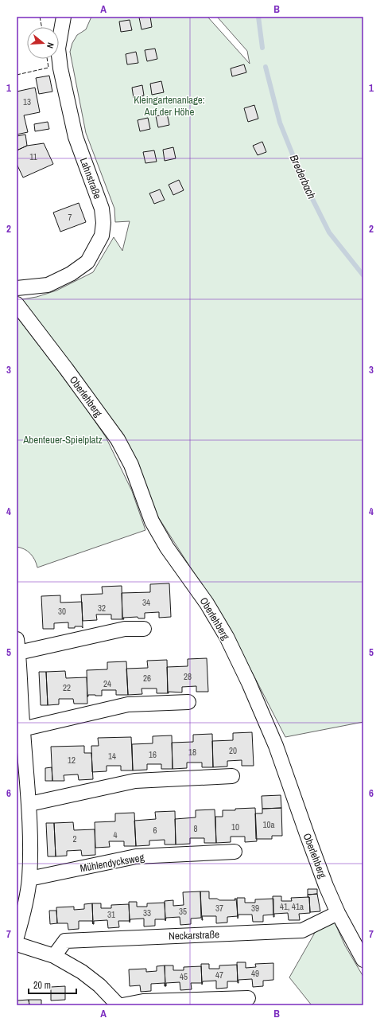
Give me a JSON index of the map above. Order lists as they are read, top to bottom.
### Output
{
  "streets": {
    "street": [
      "Lahnstraße",
      "Oberlehberg",
      "Mühlendycksweg",
      "Neckarstraße"
    ]
  },
  "crossings": [
    ["Oberlehberg", "Neckarstraße"]
  ],
  "water": ["Brederbach"],
  "parks": ["Kleingartenanlage: Auf der Höhe", "Abenteuer-Spielplatz"],
  "house_numbers": [
    "13",
    "11",
    "7",
    "34",
    "32",
    "30",
    "28",
    "26",
    "24",
    "22",
    "20",
    "18",
    "16",
    "14",
    "12",
    "10a",
    "10",
    "8",
    "6",
    "4",
    "2",
    "41, 41a",
    "37",
    "39",
    "35",
    "33",
    "31",
    "49",
    "47",
    "45"
  ],
  "scale_bar": "20 m",
  "north": "right",
  "grid": {
    "columns": ["A", "B"],
    "rows": [
      "1",
      "2",
      "3",
      "4",
      "5",
      "6",
      "7"
    ]
  }
}
